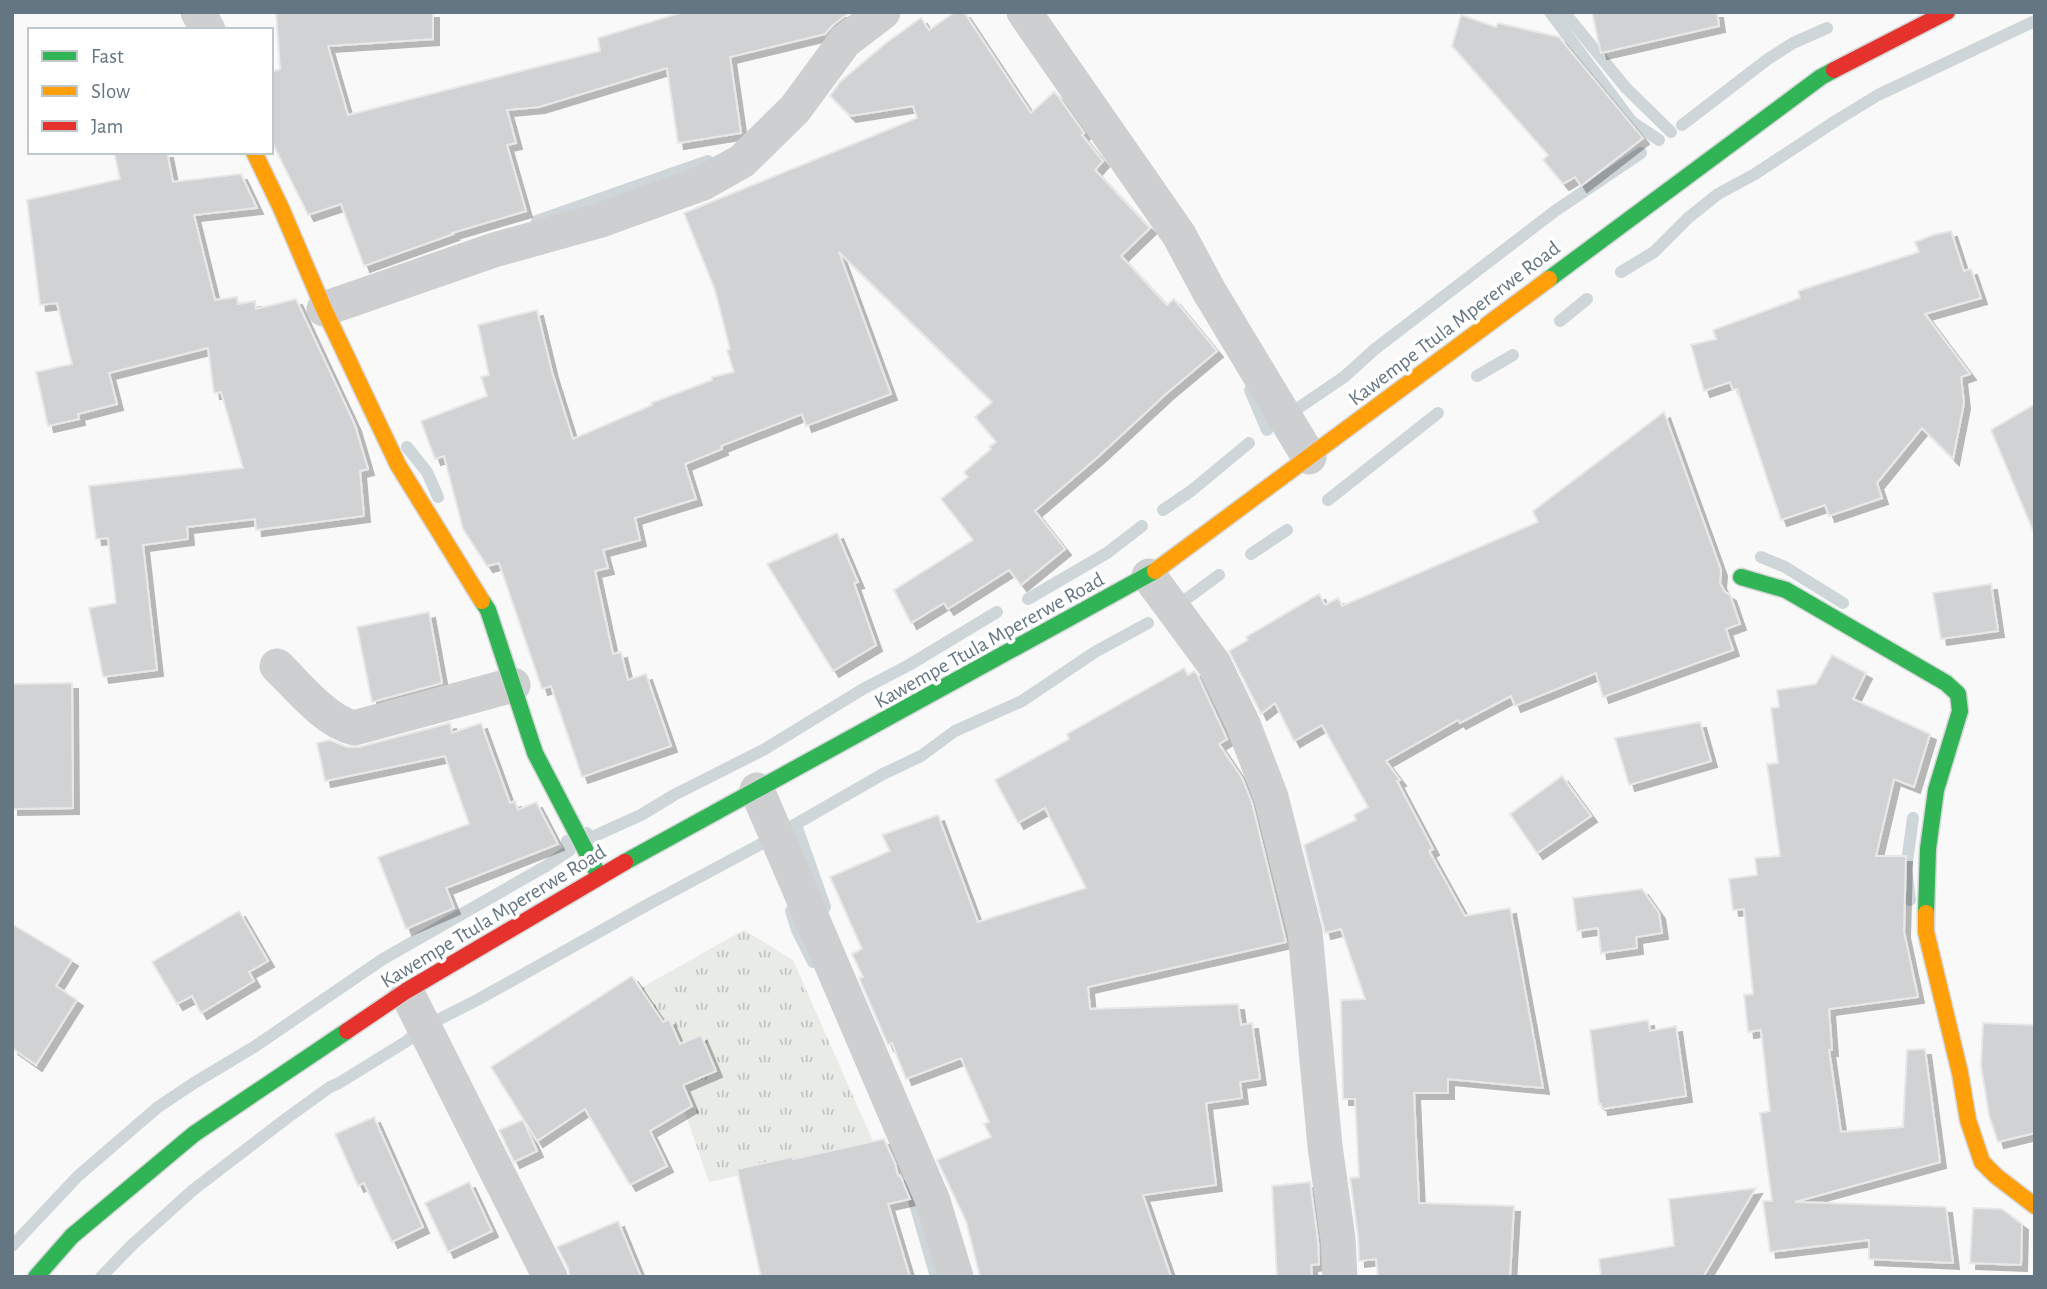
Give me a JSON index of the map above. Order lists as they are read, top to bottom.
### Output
{
  "streets": {
    "street": ["Kawempe Ttula Mpererwe Road"]
  },
  "legend": ["Fast", "Slow", "Jam"]
}
